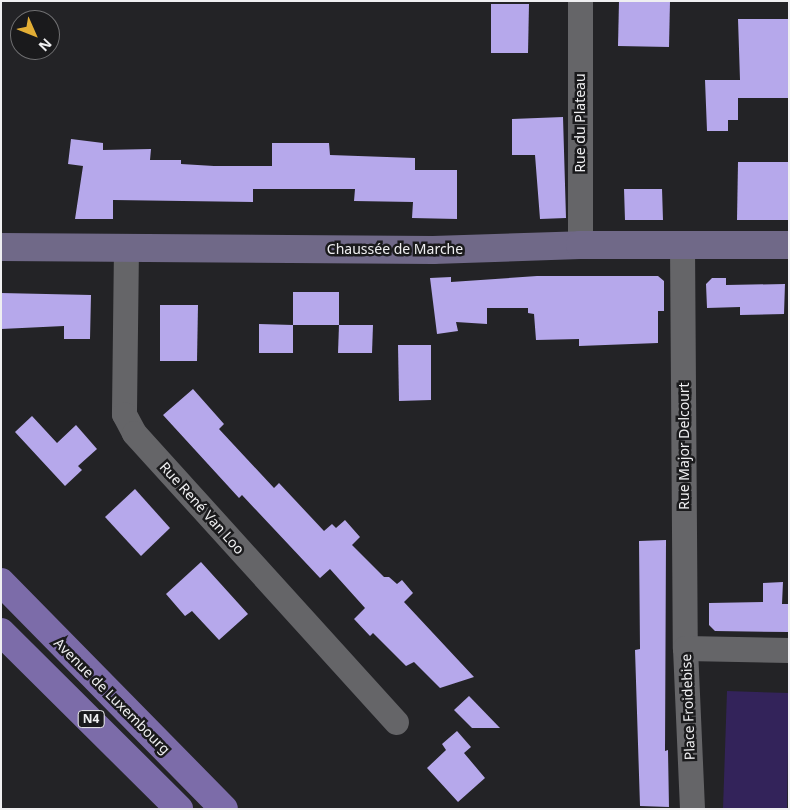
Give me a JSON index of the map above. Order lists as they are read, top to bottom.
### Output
{
  "streets": {
    "main road": ["Chaussée de Marche", "Avenue de Luxembourg", "N4"],
    "street": [
      "Rue du Plateau",
      "Rue Major Delcourt",
      "Rue René Van Loo",
      "Place Froidebise"
    ]
  },
  "crossings": [
    ["Rue du Plateau", "Chaussée de Marche"],
    ["Chaussée de Marche", "Rue Major Delcourt"],
    ["Chaussée de Marche", "Rue René Van Loo"],
    ["Rue Major Delcourt", "Place Froidebise"]
  ],
  "north": "bottom right"
}
